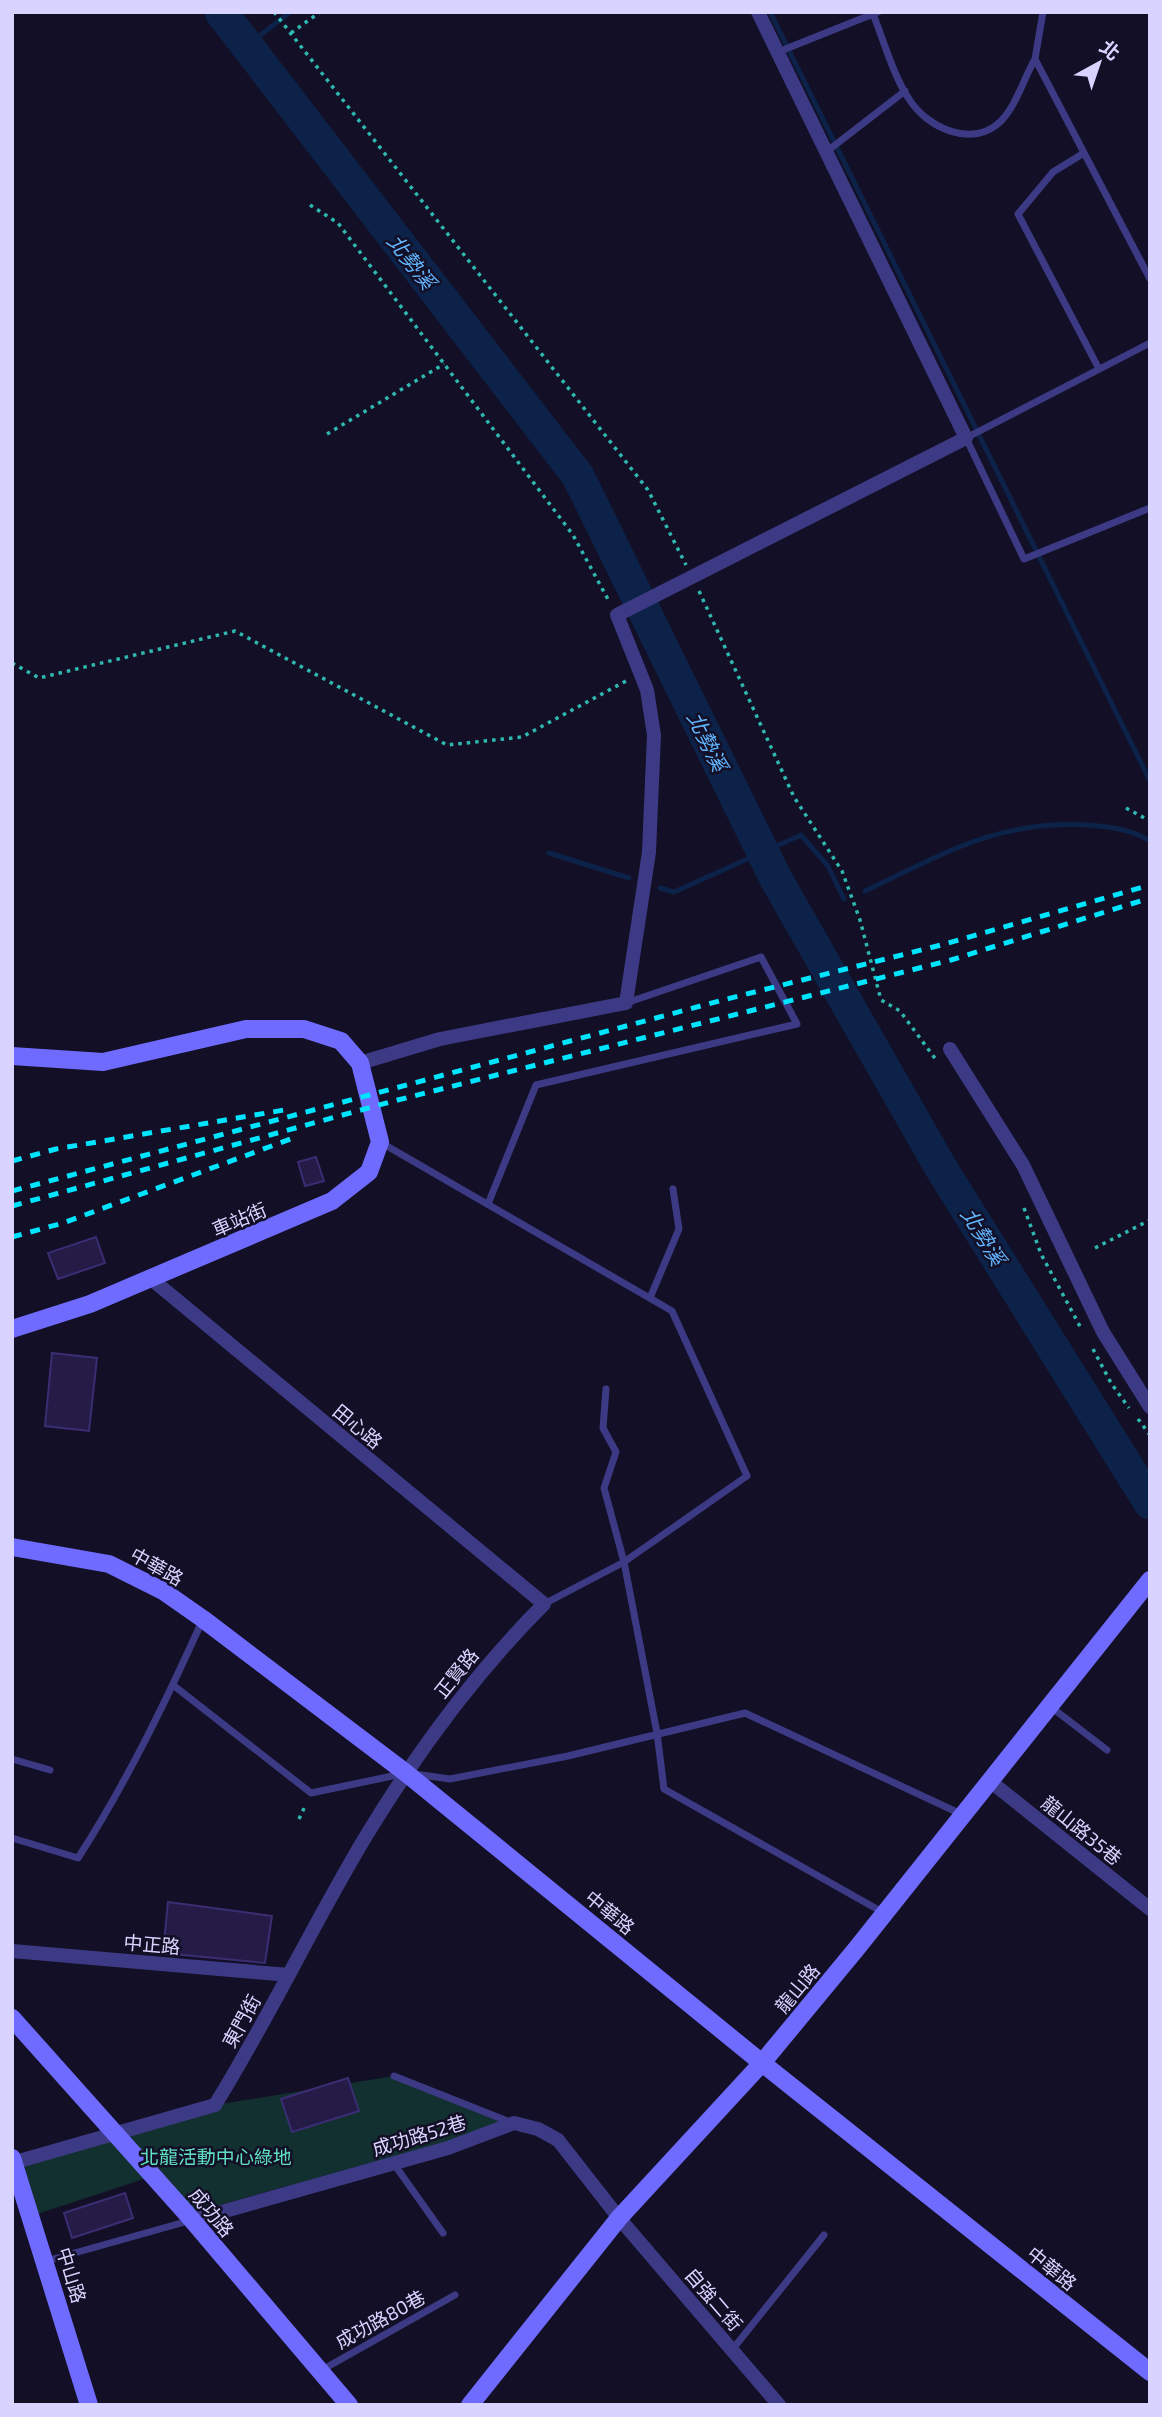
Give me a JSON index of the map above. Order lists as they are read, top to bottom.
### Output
{
  "streets": {
    "street": [
      "車站街",
      "田心路",
      "中華路",
      "正賢路",
      "龍山路35巷",
      "中正路",
      "龍山路",
      "東門街",
      "成功路52巷",
      "成功路",
      "中山路",
      "自強二街"
    ],
    "lane": ["成功路80巷"]
  },
  "crossings": [
    ["車站街", "田心路"],
    ["田心路", "正賢路"],
    ["中華路", "正賢路"],
    ["中華路", "龍山路"],
    ["中華路", "東門街"],
    ["正賢路", "東門街"],
    ["龍山路35巷", "龍山路"],
    ["中正路", "東門街"],
    ["龍山路", "自強二街"],
    ["東門街", "成功路"],
    ["東門街", "中山路"],
    ["成功路52巷", "成功路"],
    ["成功路", "成功路80巷"]
  ],
  "water": ["北勢溪"],
  "parks": ["北龍活動中心綠地"],
  "north": "top right"
}
